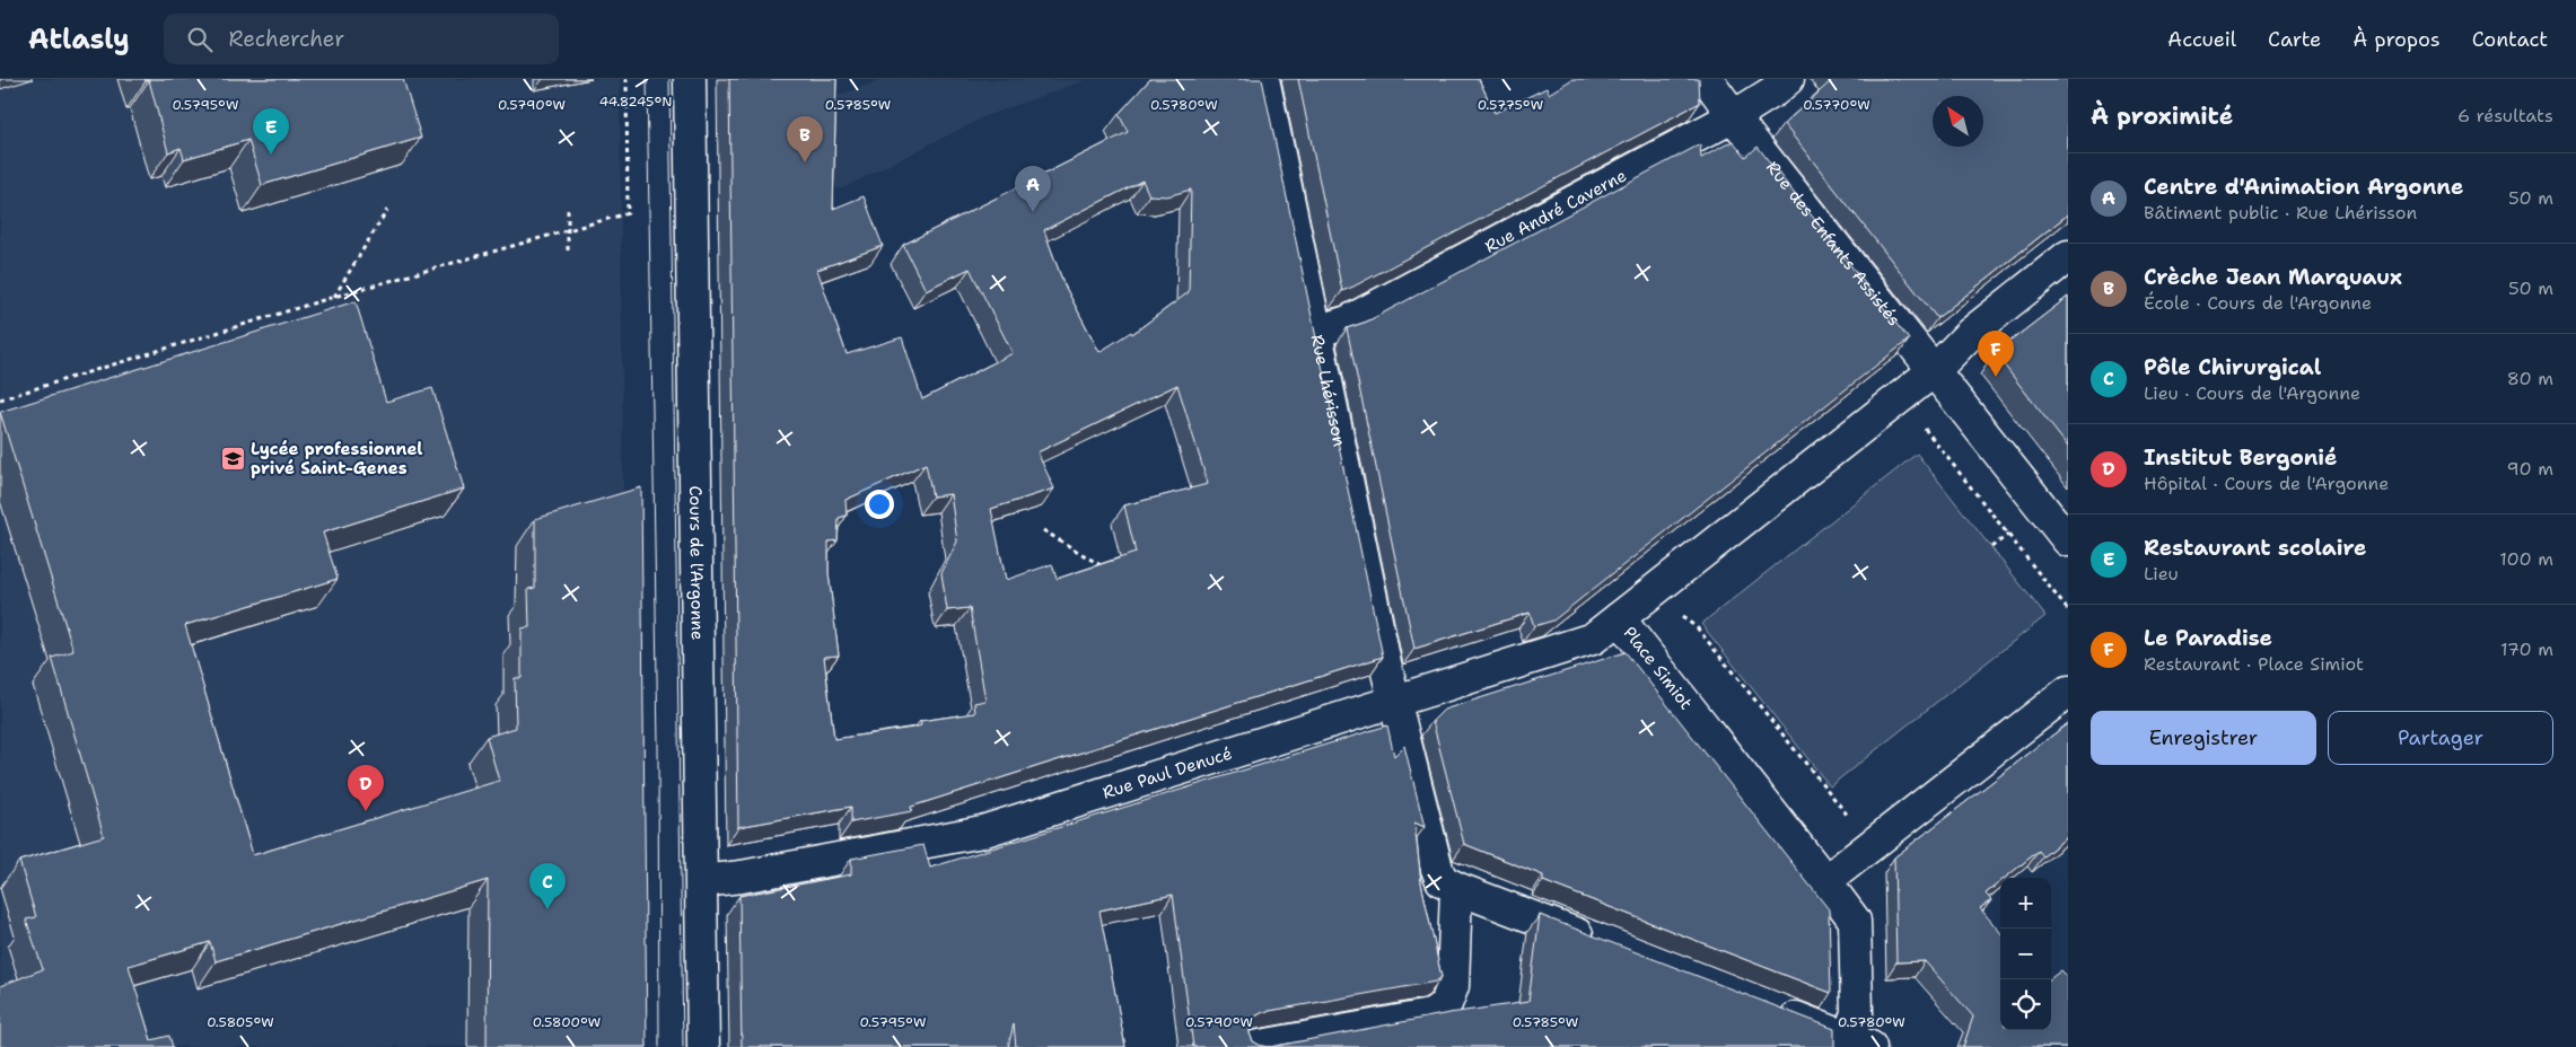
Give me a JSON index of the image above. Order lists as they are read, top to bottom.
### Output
{
  "streets": {
    "street": [
      "Rue André Caverne",
      "Rue des Enfants Assistés",
      "Rue Lhérisson",
      "Cours de l'Argonne",
      "Place Simiot",
      "Rue Paul Denucé"
    ]
  },
  "crossings": [
    ["Rue André Caverne", "Rue des Enfants Assistés"],
    ["Rue André Caverne", "Rue Lhérisson"],
    ["Rue des Enfants Assistés", "Place Simiot"],
    ["Rue Lhérisson", "Rue Paul Denucé"],
    ["Cours de l'Argonne", "Rue Paul Denucé"],
    ["Place Simiot", "Rue Paul Denucé"]
  ],
  "places": {
    "school or university": ["Lycée professionnel privé Saint-Genes"]
  },
  "north": "top left",
  "page": {
    "header": "Atlasly",
    "search": "Rechercher",
    "nav": [
      "Accueil",
      "Carte",
      "À propos",
      "Contact"
    ],
    "heading": ["À proximité", "6 résultats"],
    "pins": [
      "E",
      "B",
      "A",
      "F",
      "D",
      "C"
    ],
    "list": [
      {
        "mark": "A",
        "name": "Centre d'Animation Argonne",
        "note": "Bâtiment public · Rue Lhérisson",
        "value": "50 m"
      },
      {
        "mark": "B",
        "name": "Crèche Jean Marquaux",
        "note": "École · Cours de l'Argonne",
        "value": "50 m"
      },
      {
        "mark": "C",
        "name": "Pôle Chirurgical",
        "note": "Lieu · Cours de l'Argonne",
        "value": "80 m"
      },
      {
        "mark": "D",
        "name": "Institut Bergonié",
        "note": "Hôpital · Cours de l'Argonne",
        "value": "90 m"
      },
      {
        "mark": "E",
        "name": "Restaurant scolaire",
        "note": "Lieu",
        "value": "100 m"
      },
      {
        "mark": "F",
        "name": "Le Paradise",
        "note": "Restaurant · Place Simiot",
        "value": "170 m"
      }
    ],
    "buttons": ["Enregistrer", "Partager"],
    "map_buttons": ["+", "−"]
  },
  "coordinates": [
    "44.8245°N",
    "0.5795°W",
    "0.5790°W",
    "0.5785°W",
    "0.5780°W",
    "0.5775°W",
    "0.5770°W",
    "0.5805°W",
    "0.5800°W"
  ]
}
